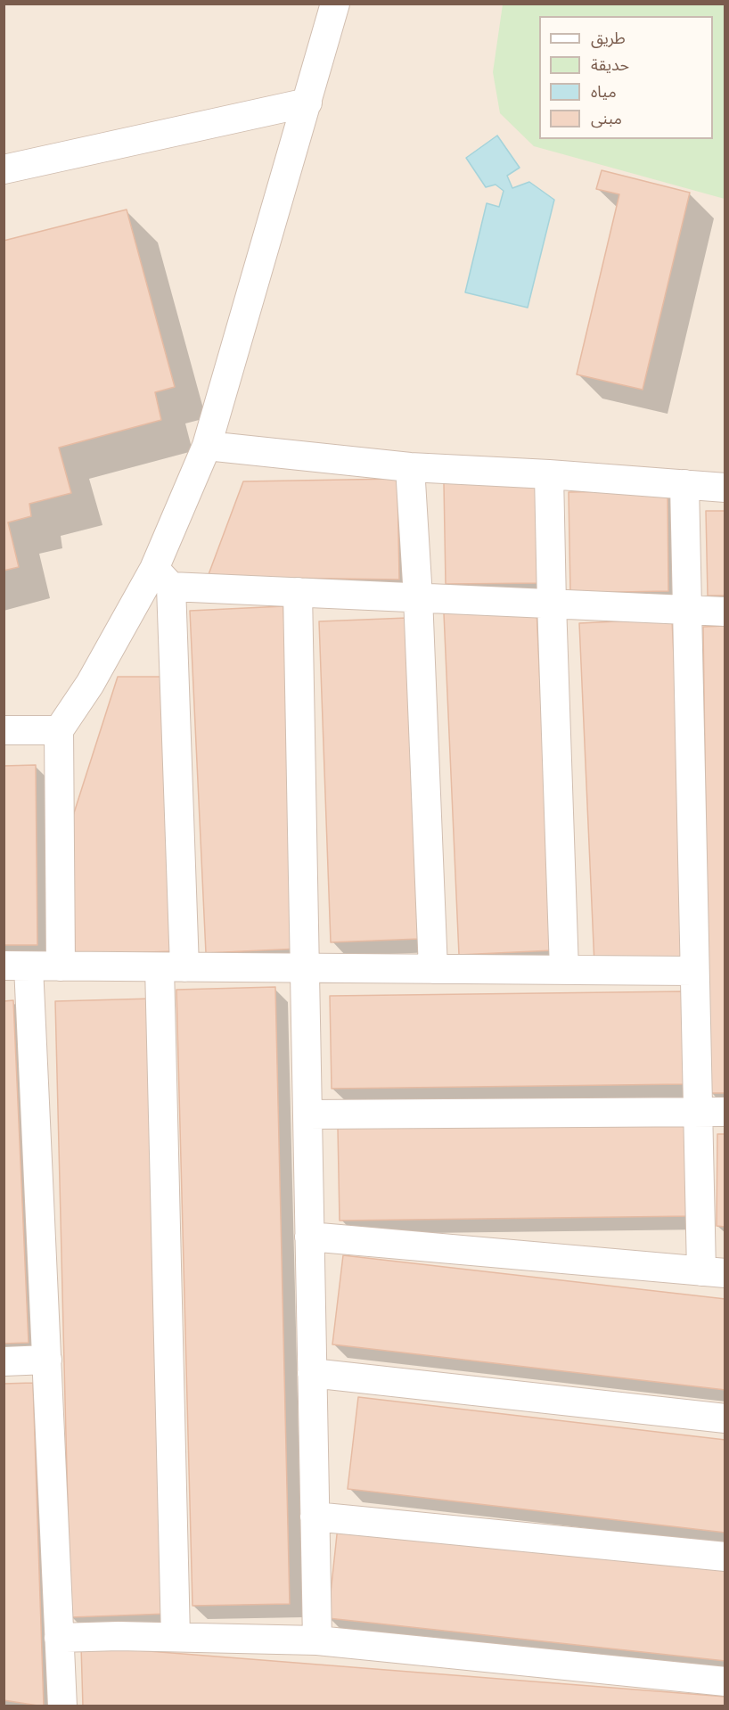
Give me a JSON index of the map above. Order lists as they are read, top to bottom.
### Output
{
  "legend": [
    "طريق",
    "حديقة",
    "مياه",
    "مبنى"
  ]
}
